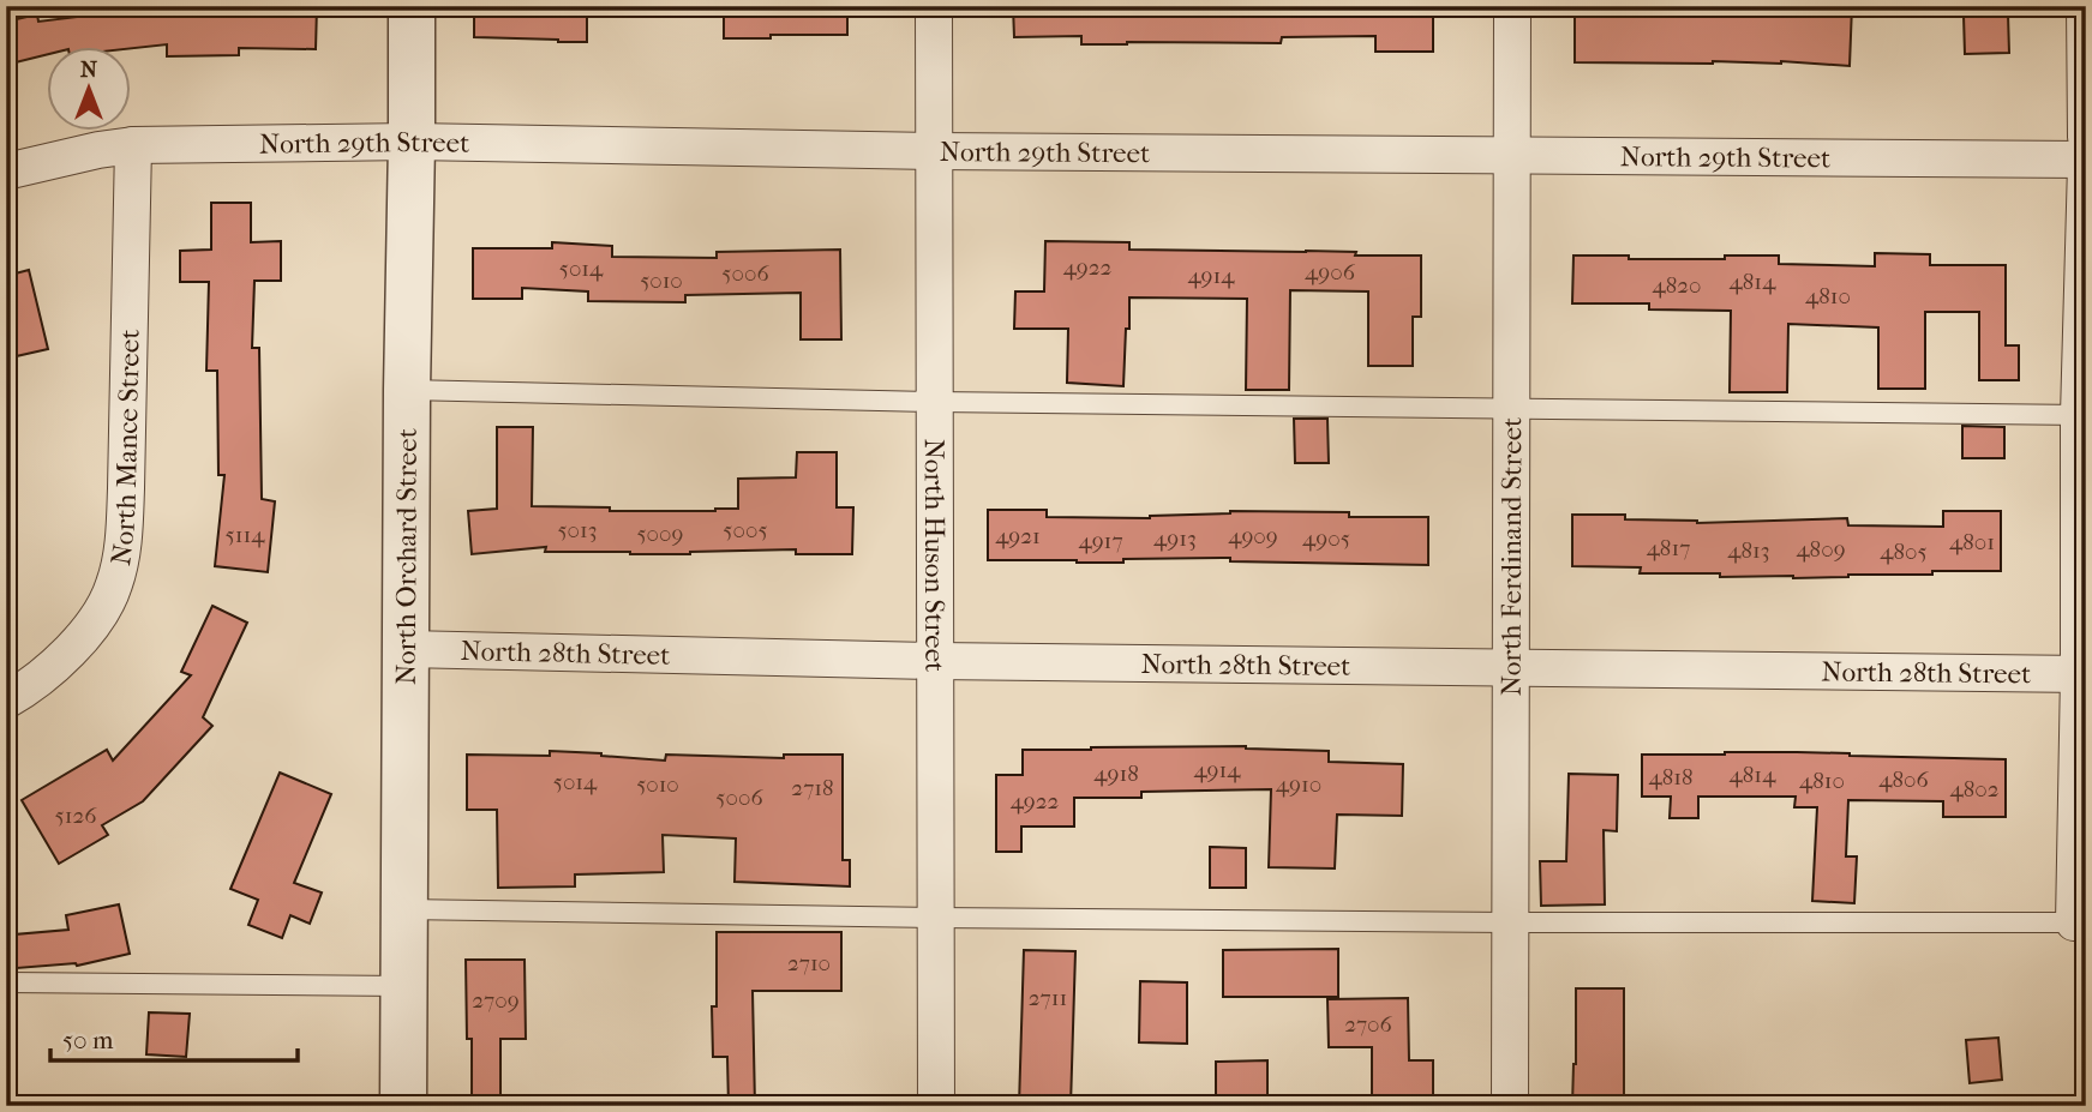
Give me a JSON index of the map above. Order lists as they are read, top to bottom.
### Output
{
  "streets": {
    "street": [
      "North 29th Street",
      "North Mance Street",
      "North Orchard Street",
      "North Huson Street",
      "North Ferdinand Street",
      "North 28th Street"
    ]
  },
  "crossings": [
    ["North 29th Street", "North Mance Street"],
    ["North 29th Street", "North Orchard Street"],
    ["North 29th Street", "North Huson Street"],
    ["North 29th Street", "North Ferdinand Street"],
    ["North Orchard Street", "North 28th Street"],
    ["North Huson Street", "North 28th Street"],
    ["North Ferdinand Street", "North 28th Street"]
  ],
  "house_numbers": [
    "4922",
    "5014",
    "4906",
    "5006",
    "4914",
    "5010",
    "4814",
    "4820",
    "4810",
    "5013",
    "5005",
    "5009",
    "5114",
    "4921",
    "4909",
    "4913",
    "4905",
    "4917",
    "4801",
    "4817",
    "4809",
    "4813",
    "4805",
    "4914",
    "4918",
    "4814",
    "4818",
    "4806",
    "4810",
    "5014",
    "5010",
    "4910",
    "2718",
    "4802",
    "5006",
    "4922",
    "5126",
    "2710",
    "2711",
    "2709",
    "2706"
  ],
  "scale_bar": "50 m",
  "north": "top"
}
